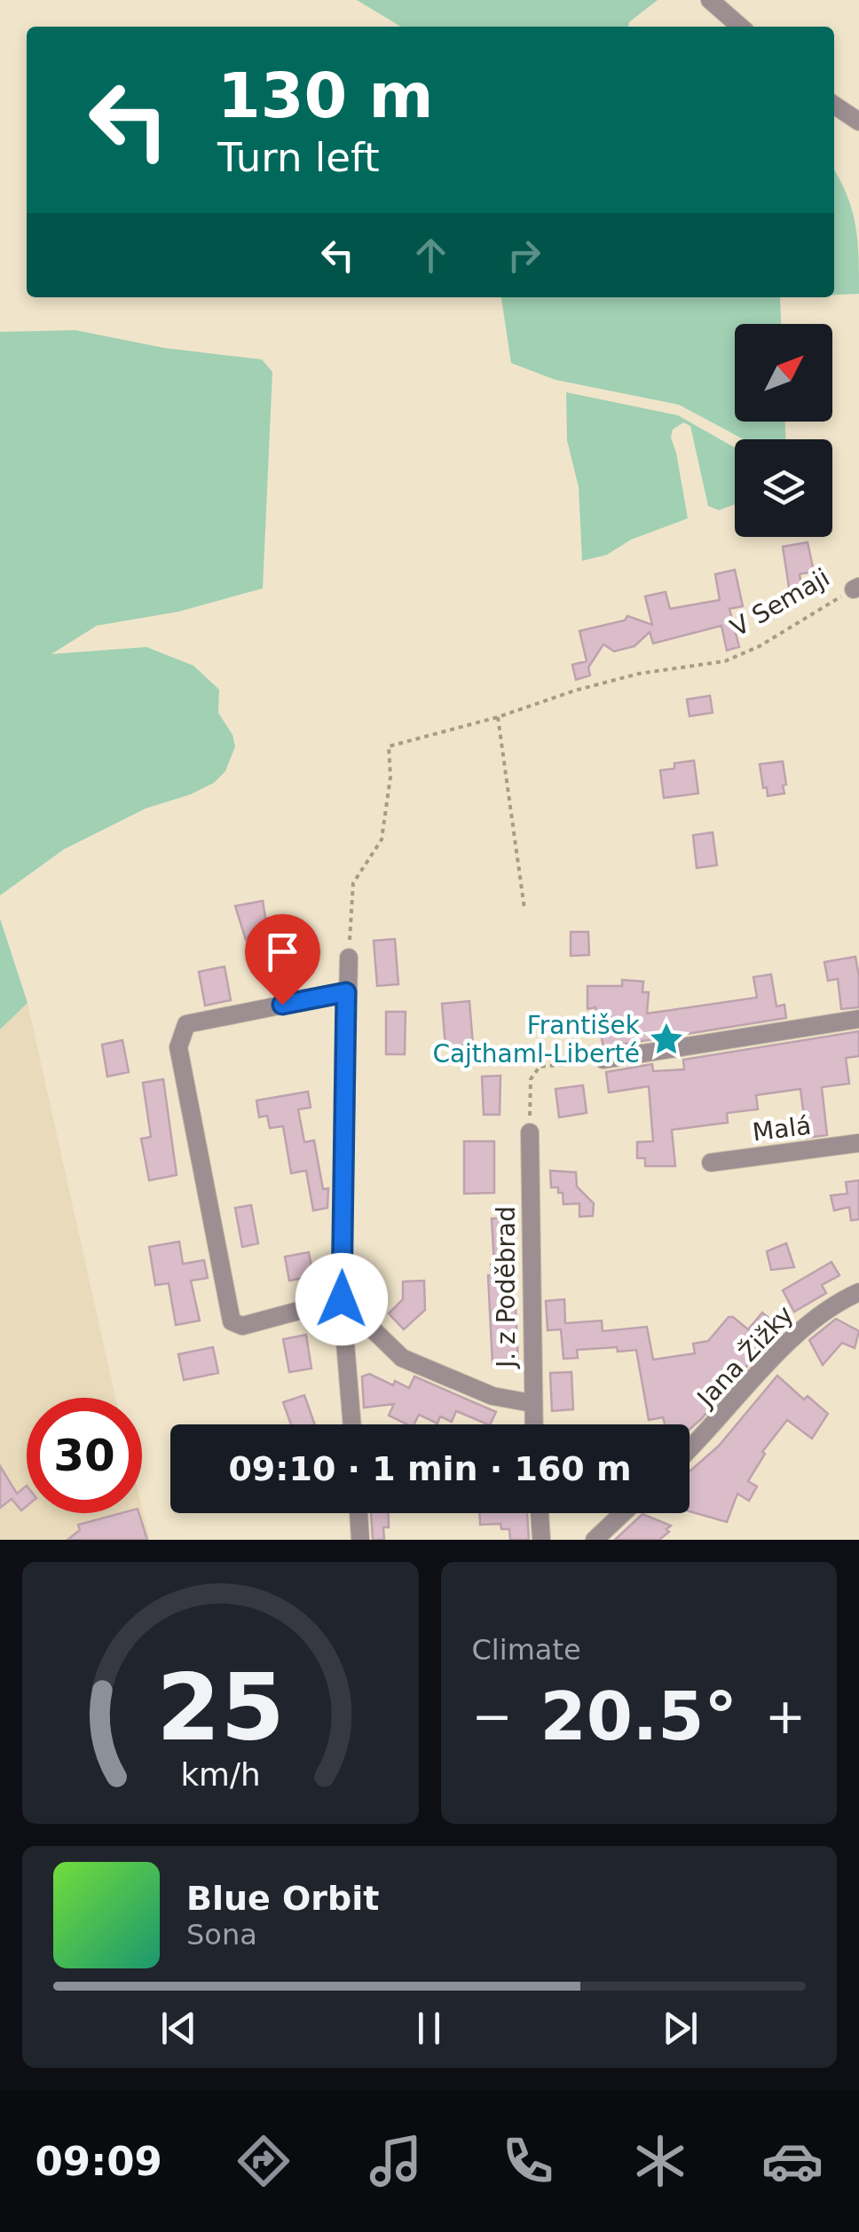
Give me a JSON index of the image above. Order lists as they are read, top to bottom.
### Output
{
  "streets": {
    "street": ["Malá", "J. z Poděbrad", "Jana Žižky"],
    "path": ["V Semaji"]
  },
  "places": {
    "place": ["František Cajthaml-Liberté"]
  },
  "north": "top right",
  "page": {
    "turn": ["130 m", "Turn left"],
    "limit": "30",
    "trip": "09:10 · 1 min · 160 m",
    "tile": "Climate",
    "heat": ["−", "20.5°", "+"],
    "song": ["Blue Orbit", "Sona"],
    "tabs": "09:09",
    "gauge": ["25", "km/h"]
  }
}
